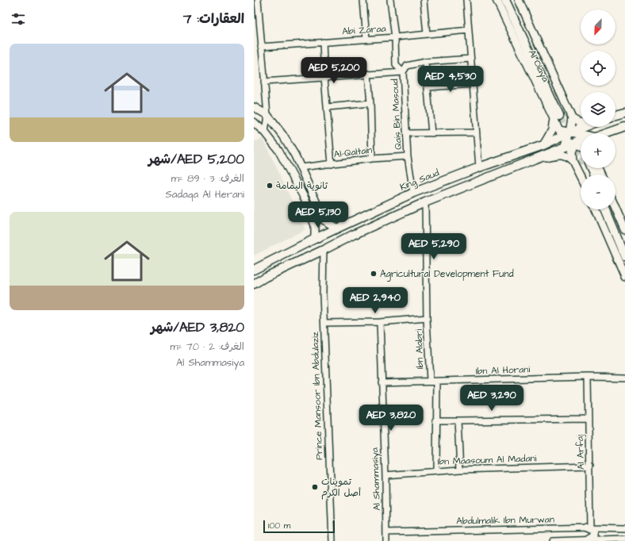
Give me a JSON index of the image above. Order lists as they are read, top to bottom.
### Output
{
  "streets": {
    "main road": ["King Saud"],
    "street": [
      "Abi Zaraa",
      "Al Olaya",
      "Qais Bin Masoud",
      "Al-Qaltain",
      "Ibn Alabri",
      "Ibn Al Horani",
      "Prince Mansoor Ibn Abdulaziz",
      "Al Arfaj",
      "Ibn Maasoum Al Madani",
      "Al Shammasiya",
      "Abdulmalik Ibn Murwan"
    ]
  },
  "crossings": [
    ["Abi Zaraa", "Qais Bin Masoud"],
    ["Al Olaya", "King Saud"],
    ["Qais Bin Masoud", "Al-Qaltain"],
    ["Qais Bin Masoud", "King Saud"],
    ["Ibn Alabri", "Ibn Al Horani"],
    ["Ibn Al Horani", "Al Arfaj"],
    ["Ibn Al Horani", "Al Shammasiya"],
    ["Al Arfaj", "Ibn Maasoum Al Madani"],
    ["Al Arfaj", "Abdulmalik Ibn Murwan"],
    ["Ibn Maasoum Al Madani", "Al Shammasiya"],
    ["Al Shammasiya", "Abdulmalik Ibn Murwan"]
  ],
  "places": ["ثانوية اليمامة", "Agricultural Development Fund", "تموينات أصل الكرم"],
  "scale_bar": "100 m",
  "north": "bottom left",
  "page": {
    "heading": "العقارات: 7",
    "map_buttons": ["+", "−"],
    "list": [
      {
        "name": "AED 5,200/شهر",
        "note": "الغرف: 3 · 89 m² · Sadaqa Al Herani"
      },
      {
        "name": "AED 3,820/شهر",
        "note": "الغرف: 2 · 70 m² · Al Shammasiya"
      }
    ],
    "price": [
      "AED 5,200",
      "AED 4,530",
      "AED 5,130",
      "AED 5,290",
      "AED 2,940",
      "AED 3,290",
      "AED 3,820"
    ],
    "scale": "100 m"
  }
}
